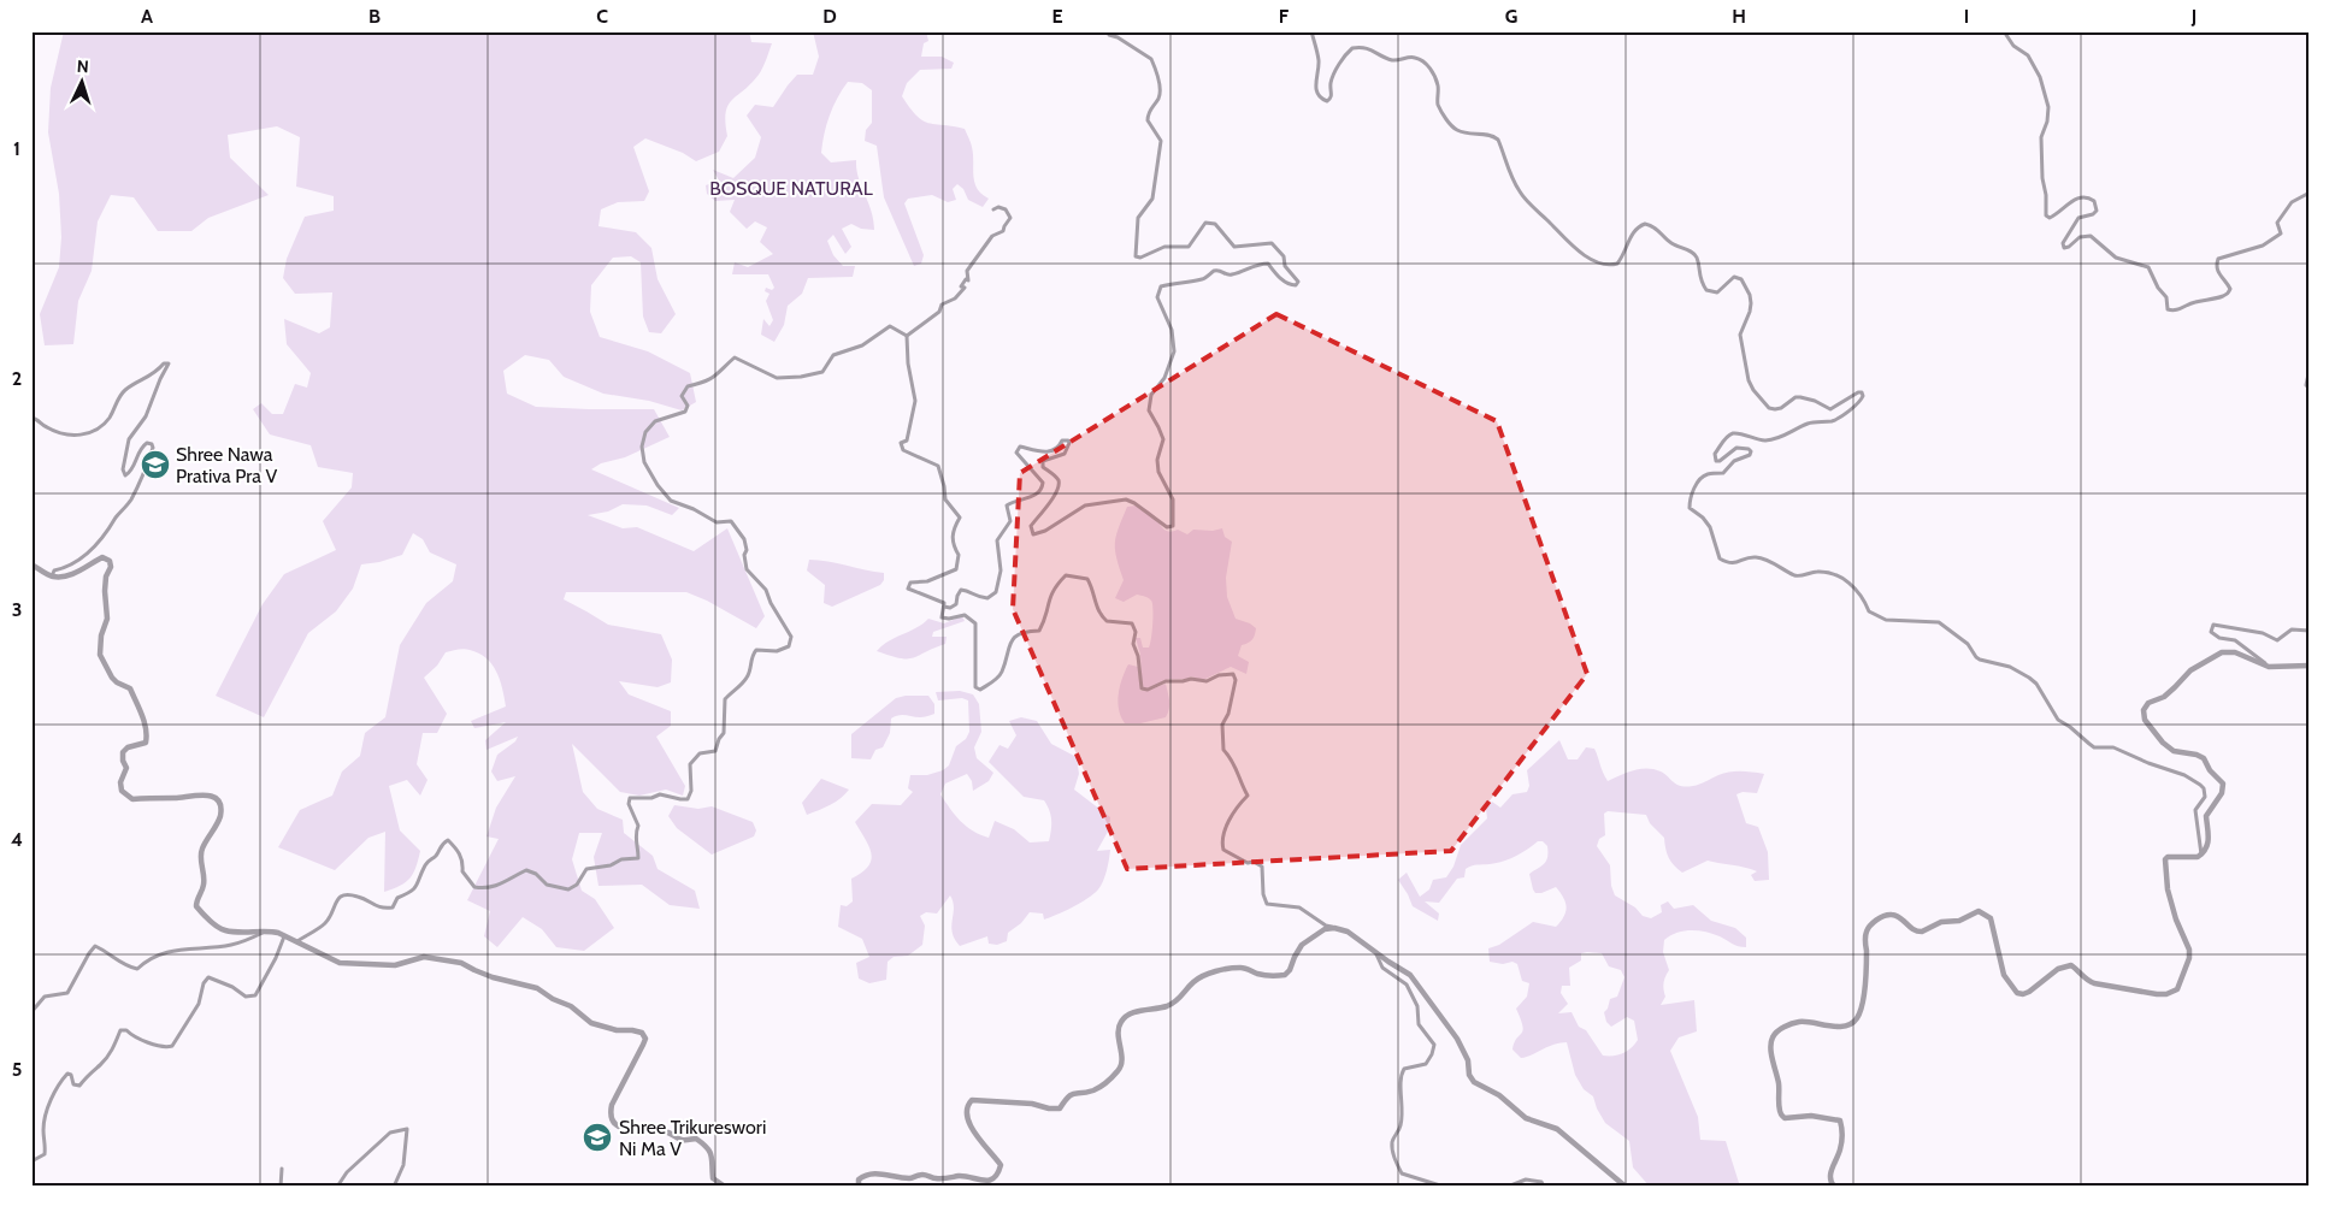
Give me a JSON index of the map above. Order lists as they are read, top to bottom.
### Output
{
  "parks": ["BOSQUE NATURAL"],
  "places": {
    "school or university": ["Shree Nawa Prativa Pra V", "Shree Trikureswori Ni Ma V"]
  },
  "north": "top",
  "grid": {
    "columns": [
      "A",
      "B",
      "C",
      "D",
      "E",
      "F",
      "G",
      "H",
      "I",
      "J"
    ],
    "rows": [
      "1",
      "2",
      "3",
      "4",
      "5"
    ]
  }
}
